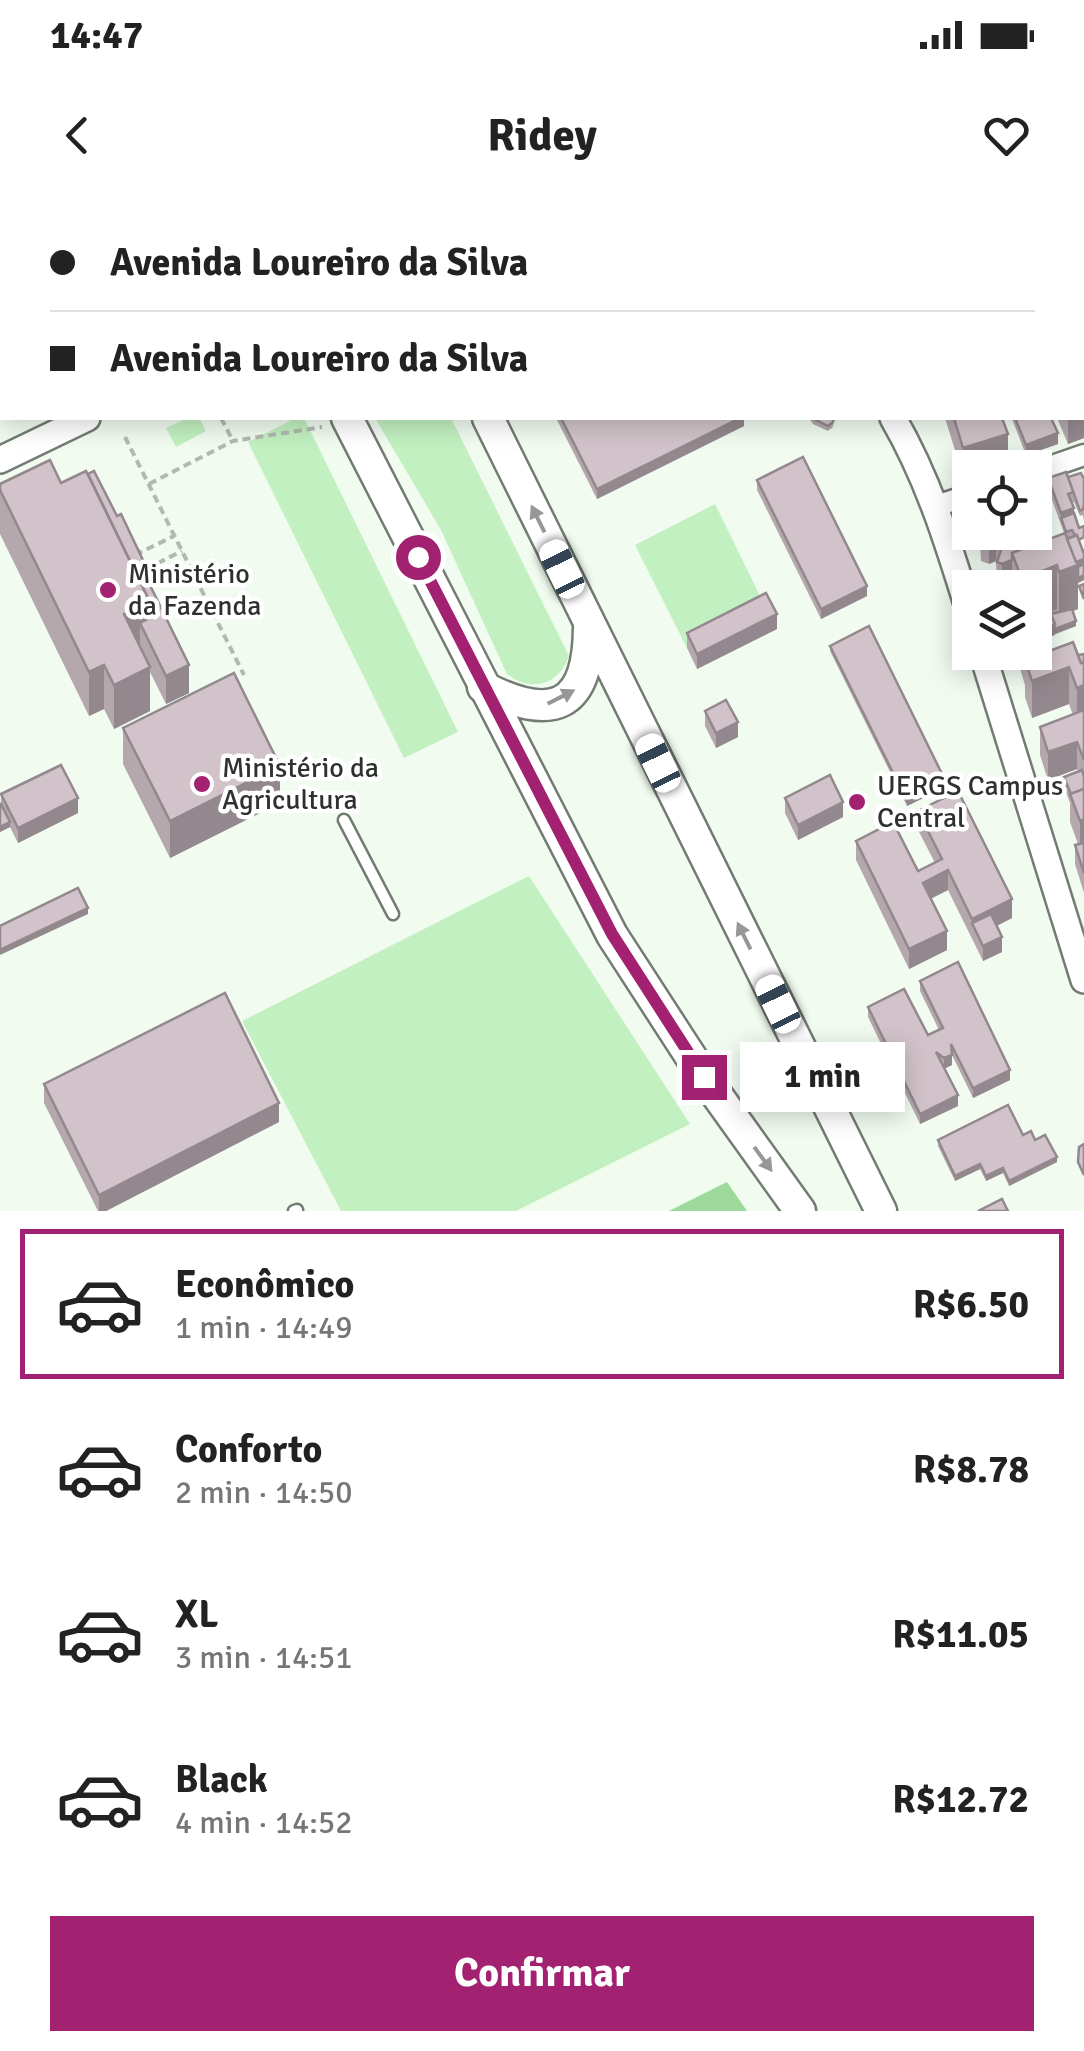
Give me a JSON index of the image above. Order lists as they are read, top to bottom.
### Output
{
  "places": ["Ministério da Fazenda", "Ministério da Agricultura", "UERGS Campus Central"],
  "page": {
    "status": "14:47",
    "header": "Ridey",
    "banner": ["Avenida Loureiro da Silva", "Avenida Loureiro da Silva"],
    "bubble": "1 min",
    "list": [
      {
        "name": "Econômico",
        "note": "1 min · 14:49",
        "value": "R$6.50"
      },
      {
        "name": "Conforto",
        "note": "2 min · 14:50",
        "value": "R$8.78"
      },
      {
        "name": "XL",
        "note": "3 min · 14:51",
        "value": "R$11.05"
      },
      {
        "name": "Black",
        "note": "4 min · 14:52",
        "value": "R$12.72"
      }
    ],
    "buttons": "Confirmar"
  }
}
